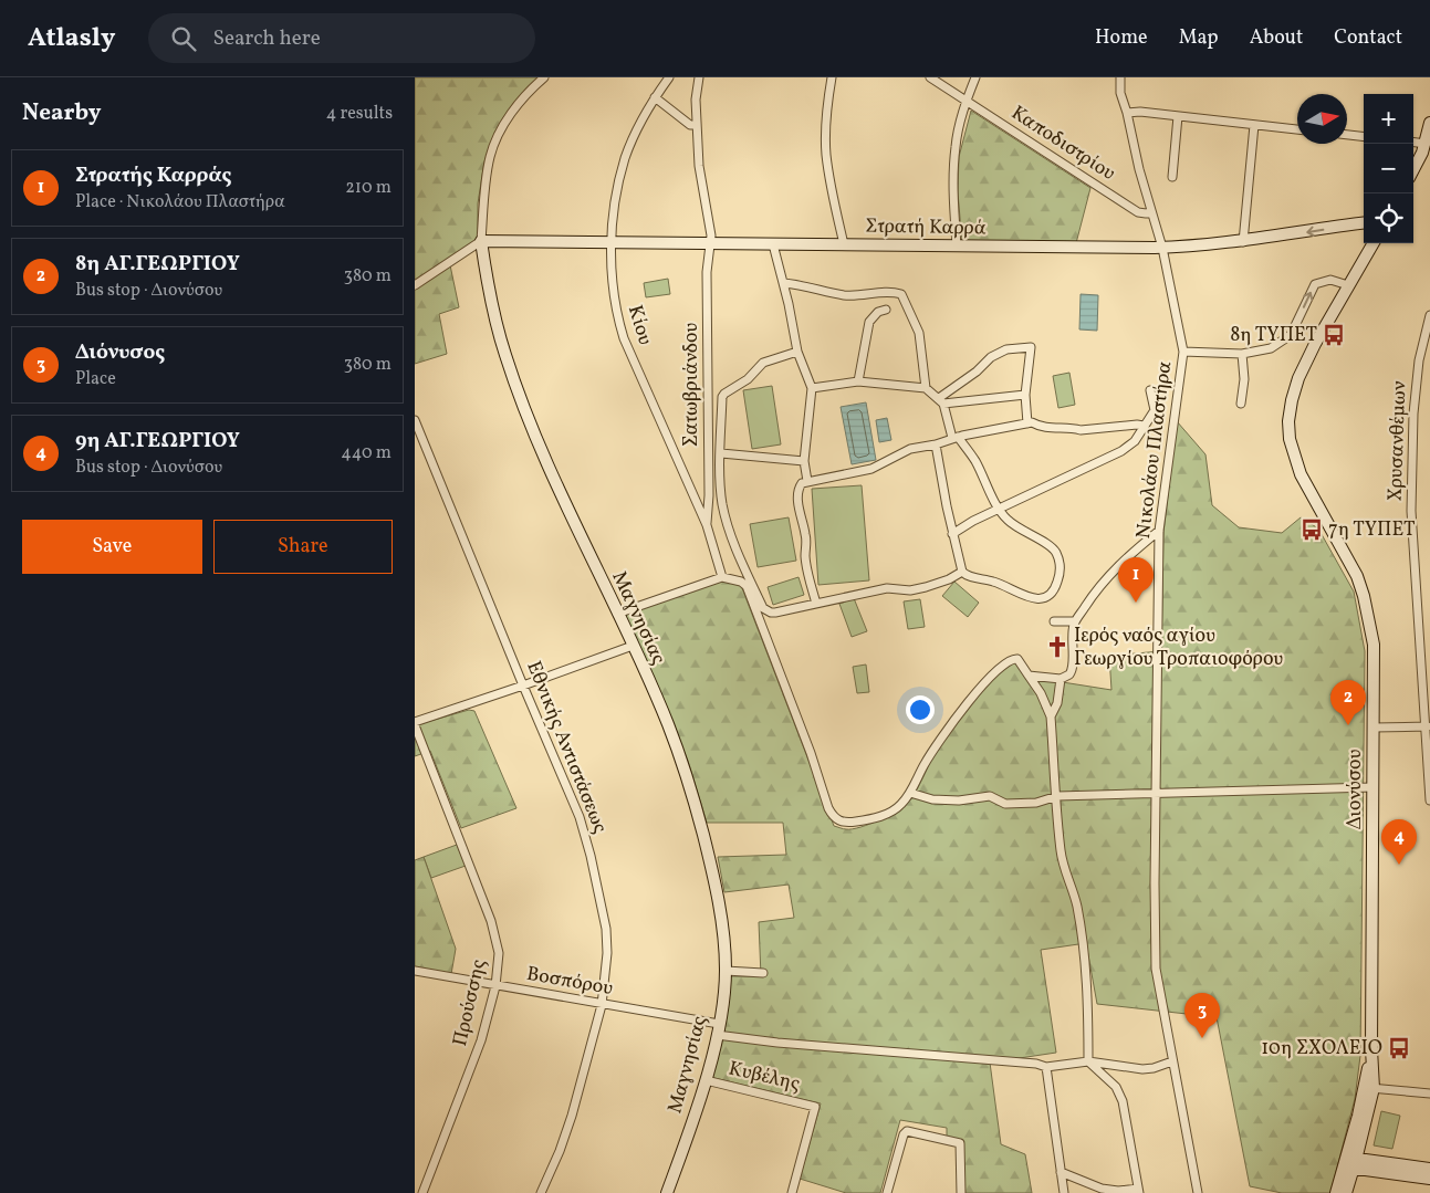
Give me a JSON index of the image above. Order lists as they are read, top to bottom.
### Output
{
  "streets": {
    "street": [
      "Καποδιστρίου",
      "Στρατή Καρρά",
      "Κίου",
      "Σατωβριάνδου",
      "Χρυσανθέμων",
      "Νικολάου Πλαστήρα",
      "Μαγνησίας",
      "Εθνικής Αντιστάσεως",
      "Διονύσου",
      "Βοσπόρου",
      "Προύσσης",
      "Κυβέλης"
    ]
  },
  "crossings": [
    ["Καποδιστρίου", "Νικολάου Πλαστήρα"],
    ["Στρατή Καρρά", "Κίου"],
    ["Στρατή Καρρά", "Σατωβριάνδου"],
    ["Στρατή Καρρά", "Νικολάου Πλαστήρα"],
    ["Στρατή Καρρά", "Μαγνησίας"],
    ["Κίου", "Σατωβριάνδου"],
    ["Νικολάου Πλαστήρα", "Βοσπόρου"],
    ["Μαγνησίας", "Βοσπόρου"],
    ["Μαγνησίας", "Κυβέλης"],
    ["Εθνικής Αντιστάσεως", "Βοσπόρου"],
    ["Βοσπόρου", "Προύσσης"]
  ],
  "places": {
    "bus stop": ["8η ΤΥΠΕΤ", "7η ΤΥΠΕΤ", "10η ΣΧΟΛΕΙΟ"],
    "church": ["Ιερός ναός αγίου Γεωργίου Τροπαιοφόρου"]
  },
  "north": "right",
  "page": {
    "header": "Atlasly",
    "search": "Search here",
    "nav": [
      "Home",
      "Map",
      "About",
      "Contact"
    ],
    "heading": ["Nearby", "4 results"],
    "map_buttons": ["+", "−"],
    "list": [
      {
        "mark": "1",
        "name": "Στρατής Καρράς",
        "note": "Place · Νικολάου Πλαστήρα",
        "value": "210 m"
      },
      {
        "mark": "2",
        "name": "8η ΑΓ.ΓΕΩΡΓΙΟΥ",
        "note": "Bus stop · Διονύσου",
        "value": "380 m"
      },
      {
        "mark": "3",
        "name": "Διόνυσος",
        "note": "Place",
        "value": "380 m"
      },
      {
        "mark": "4",
        "name": "9η ΑΓ.ΓΕΩΡΓΙΟΥ",
        "note": "Bus stop · Διονύσου",
        "value": "440 m"
      }
    ],
    "buttons": ["Save", "Share"],
    "pins": [
      "1",
      "2",
      "4",
      "3"
    ]
  }
}
